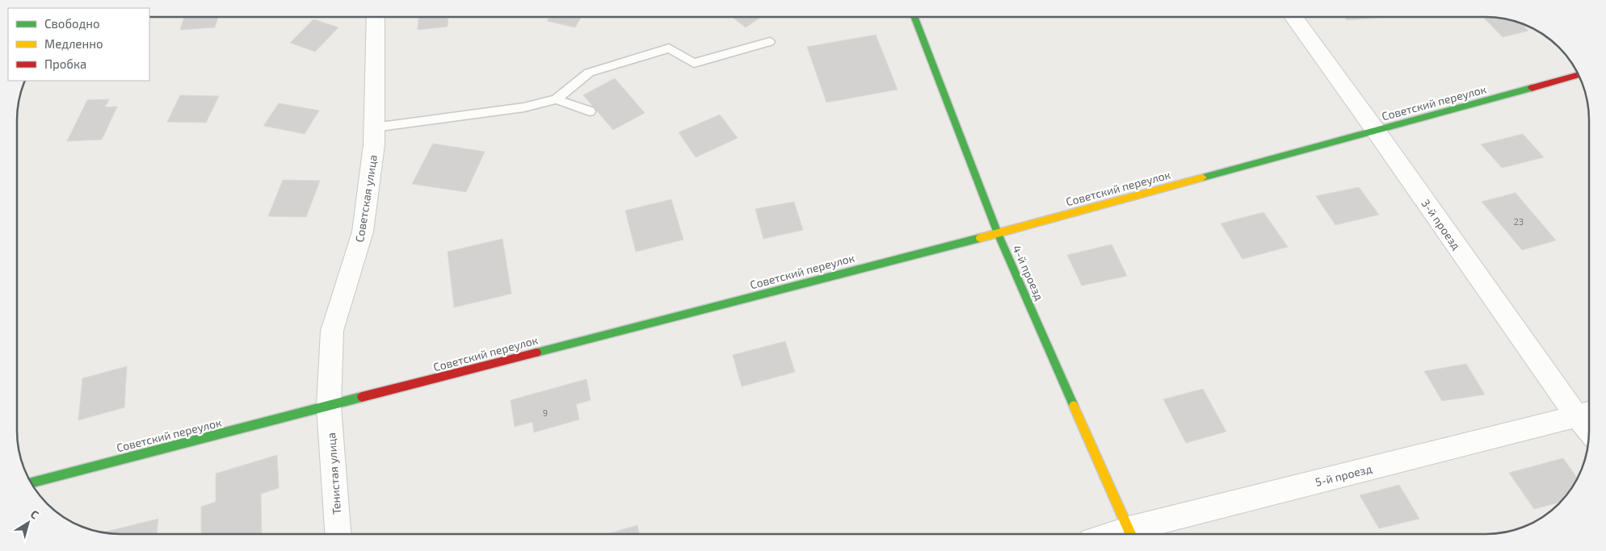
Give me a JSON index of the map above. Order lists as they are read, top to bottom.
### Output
{
  "streets": {
    "street": [
      "Советский переулок",
      "Советская улица",
      "3-й проезд",
      "4-й проезд",
      "Тенистая улица",
      "5-й проезд"
    ]
  },
  "crossings": [
    ["Советский переулок", "Советская улица"],
    ["Советский переулок", "3-й проезд"],
    ["Советский переулок", "4-й проезд"],
    ["Советский переулок", "Тенистая улица"],
    ["Советская улица", "Тенистая улица"],
    ["3-й проезд", "5-й проезд"]
  ],
  "house_numbers": ["23", "9"],
  "legend": ["Свободно", "Медленно", "Пробка"],
  "north": "top right"
}
